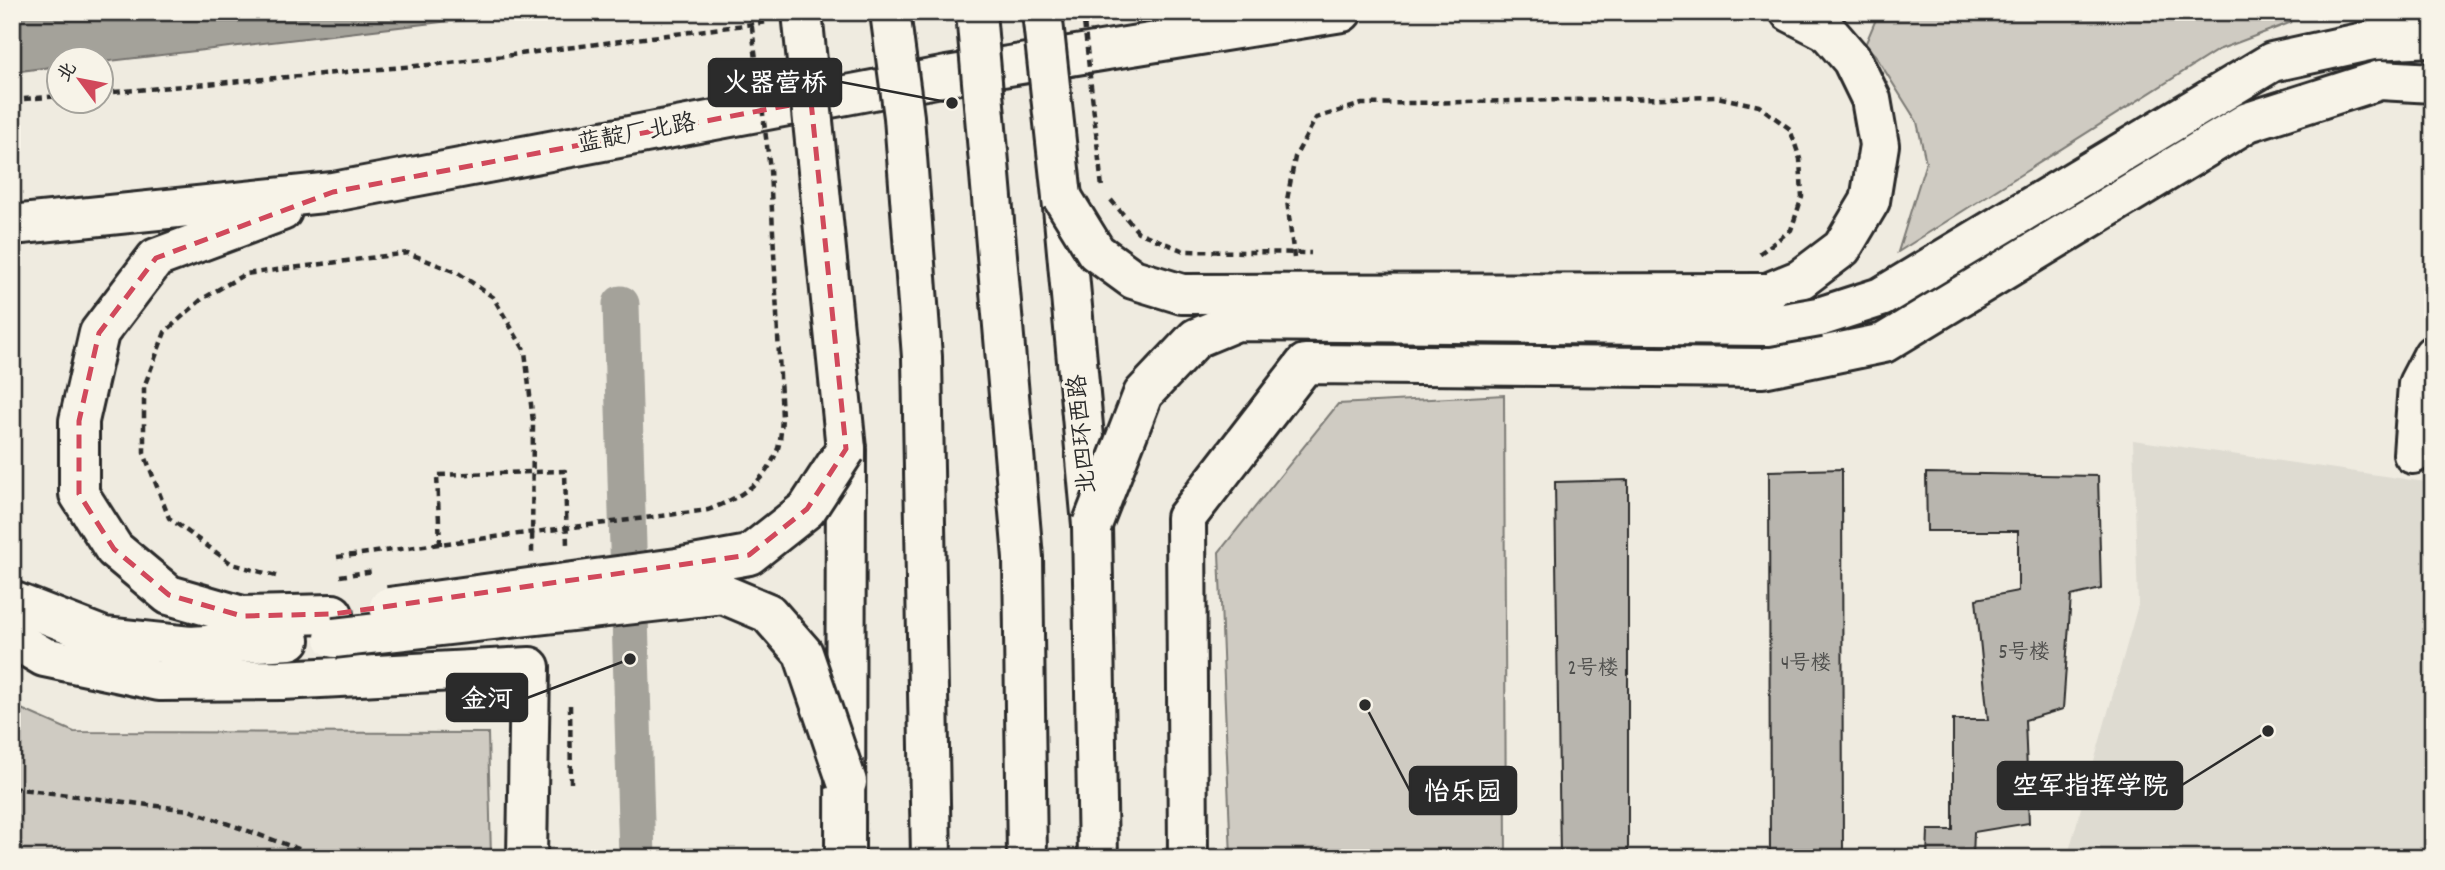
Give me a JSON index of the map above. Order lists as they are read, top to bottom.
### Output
{
  "streets": {
    "main road": ["蓝靛厂北路", "北四环西路"]
  },
  "places": [
    "火器营桥",
    "金河",
    "怡乐园",
    "空军指挥学院"
  ],
  "house_numbers": ["5号楼", "4号楼", "2号楼"],
  "north": "top left"
}
